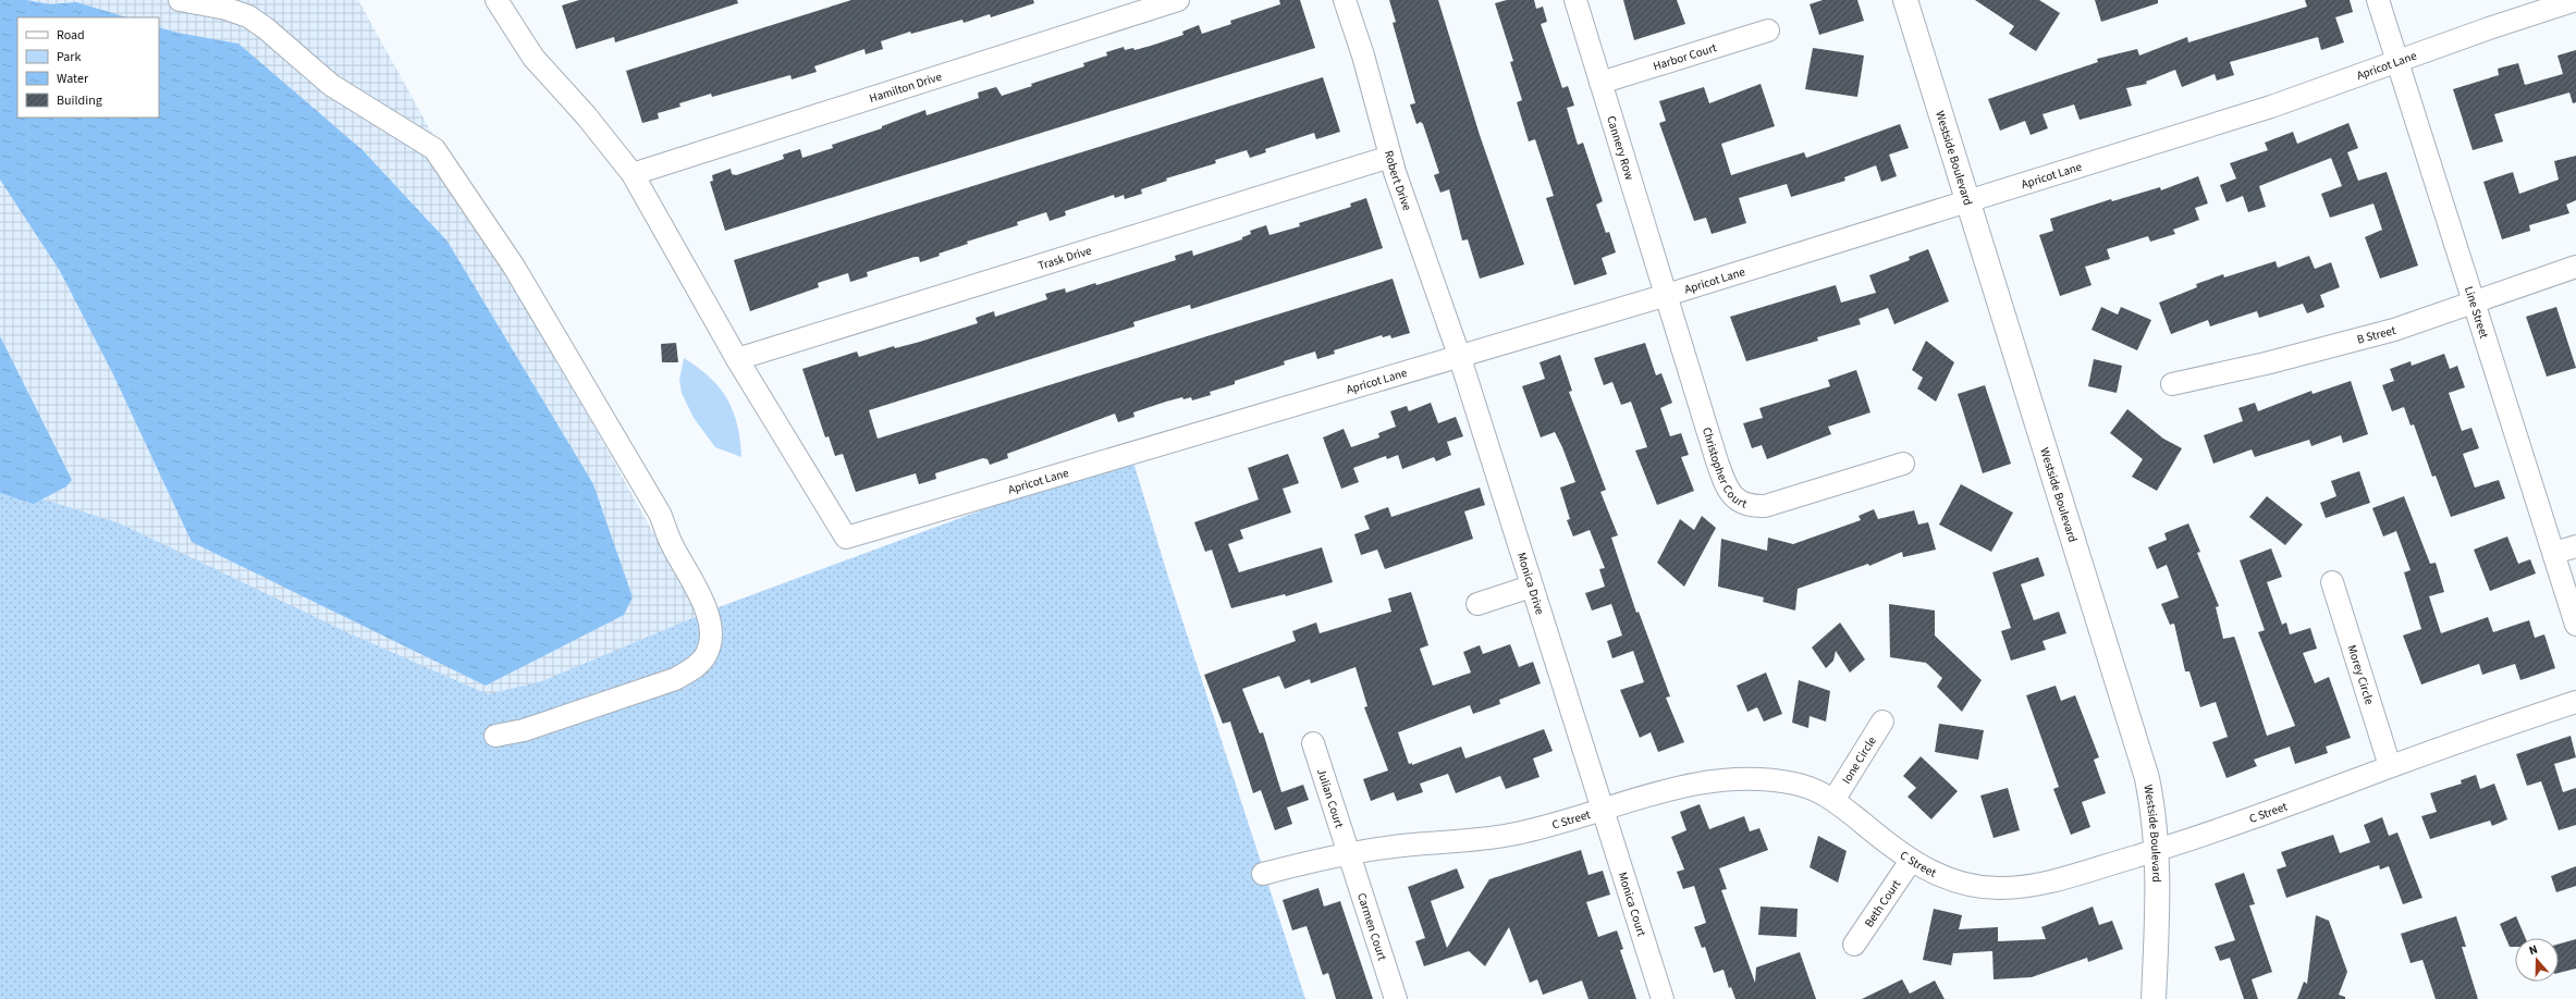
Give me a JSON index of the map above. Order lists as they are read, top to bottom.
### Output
{
  "streets": {
    "street": [
      "Harbor Court",
      "Apricot Lane",
      "Hamilton Drive",
      "Cannery Row",
      "Westside Boulevard",
      "Robert Drive",
      "Trask Drive",
      "Line Street",
      "B Street",
      "Christopher Court",
      "Monica Drive",
      "Morey Circle",
      "Ione Circle",
      "Julian Court",
      "C Street",
      "Beth Court",
      "Monica Court",
      "Carmen Court"
    ]
  },
  "crossings": [
    ["Harbor Court", "Cannery Row"],
    ["Apricot Lane", "Cannery Row"],
    ["Apricot Lane", "Westside Boulevard"],
    ["Apricot Lane", "Robert Drive"],
    ["Apricot Lane", "Trask Drive"],
    ["Apricot Lane", "Line Street"],
    ["Apricot Lane", "Christopher Court"],
    ["Apricot Lane", "Monica Drive"],
    ["Cannery Row", "Christopher Court"],
    ["Westside Boulevard", "C Street"],
    ["Robert Drive", "Trask Drive"],
    ["Robert Drive", "Monica Drive"],
    ["Line Street", "B Street"],
    ["Monica Drive", "C Street"],
    ["Monica Drive", "Monica Court"],
    ["Morey Circle", "C Street"],
    ["Ione Circle", "C Street"],
    ["Julian Court", "C Street"],
    ["Julian Court", "Carmen Court"],
    ["C Street", "Beth Court"],
    ["C Street", "Monica Court"],
    ["C Street", "Carmen Court"]
  ],
  "legend": [
    "Road",
    "Park",
    "Water",
    "Building"
  ],
  "north": "top"
}
